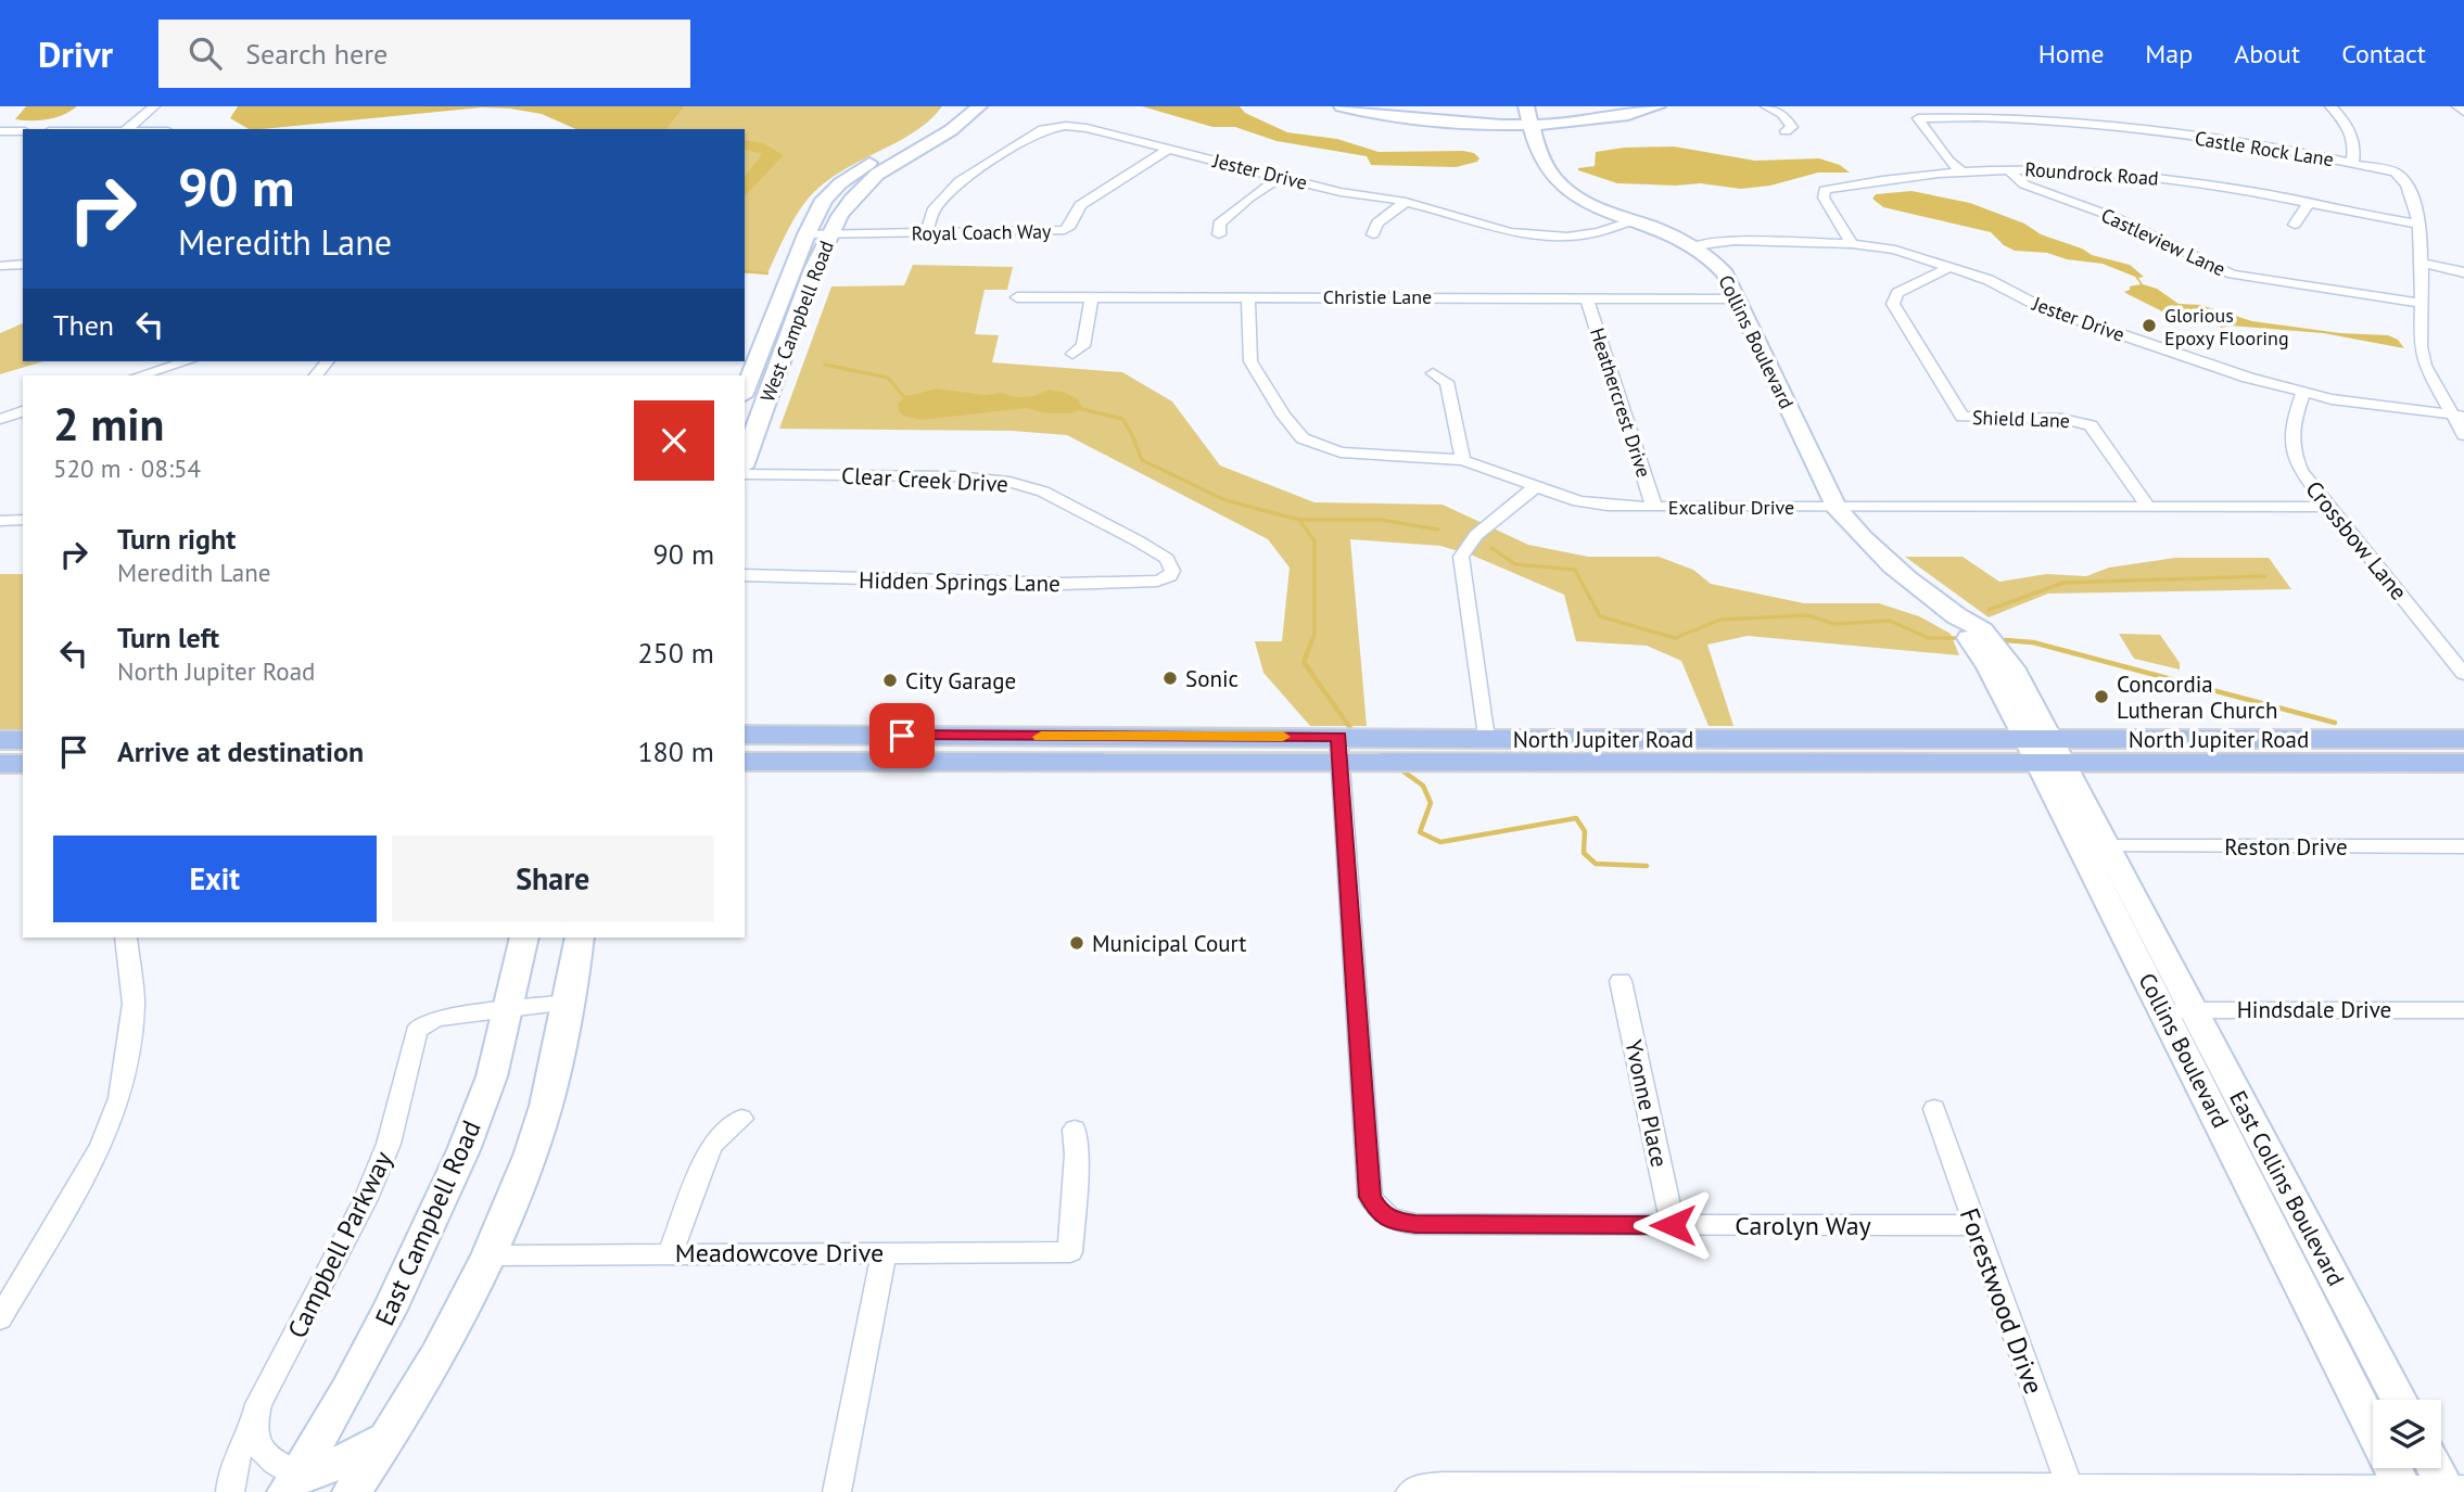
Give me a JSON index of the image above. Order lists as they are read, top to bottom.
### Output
{
  "streets": {
    "main road": ["North Jupiter Road"],
    "street": [
      "Castle Rock Lane",
      "Jester Drive",
      "Roundrock Road",
      "Royal Coach Way",
      "Castleview Lane",
      "Christie Lane",
      "West Campbell Road",
      "Collins Boulevard",
      "Heathercrest Drive",
      "Shield Lane",
      "Clear Creek Drive",
      "Excalibur Drive",
      "Crossbow Lane",
      "Hidden Springs Lane",
      "Reston Drive",
      "Hindsdale Drive",
      "Yvonne Place",
      "East Collins Boulevard",
      "East Campbell Road",
      "Carolyn Way",
      "Campbell Parkway",
      "Meadowcove Drive",
      "Forestwood Drive"
    ]
  },
  "crossings": [
    ["Castle Rock Lane", "Jester Drive"],
    ["Castle Rock Lane", "Roundrock Road"],
    ["Castle Rock Lane", "Castleview Lane"],
    ["Jester Drive", "Roundrock Road"],
    ["Jester Drive", "Royal Coach Way"],
    ["Jester Drive", "Collins Boulevard"],
    ["Jester Drive", "Shield Lane"],
    ["Jester Drive", "Crossbow Lane"],
    ["Roundrock Road", "Castleview Lane"],
    ["Royal Coach Way", "West Campbell Road"],
    ["Christie Lane", "Collins Boulevard"],
    ["Christie Lane", "Heathercrest Drive"],
    ["Christie Lane", "Excalibur Drive"],
    ["Collins Boulevard", "Excalibur Drive"],
    ["Collins Boulevard", "North Jupiter Road"],
    ["Collins Boulevard", "Hindsdale Drive"],
    ["Collins Boulevard", "East Collins Boulevard"],
    ["Heathercrest Drive", "Excalibur Drive"],
    ["Shield Lane", "Excalibur Drive"],
    ["Clear Creek Drive", "Hidden Springs Lane"],
    ["Excalibur Drive", "Crossbow Lane"],
    ["North Jupiter Road", "East Collins Boulevard"],
    ["North Jupiter Road", "Carolyn Way"],
    ["Reston Drive", "East Collins Boulevard"],
    ["Hindsdale Drive", "East Collins Boulevard"],
    ["Yvonne Place", "Carolyn Way"],
    ["East Campbell Road", "Campbell Parkway"],
    ["Carolyn Way", "Forestwood Drive"]
  ],
  "places": [
    "Glorious Epoxy Flooring",
    "Sonic",
    "City Garage",
    "Concordia Lutheran Church",
    "Municipal Court"
  ],
  "page": {
    "header": "Drivr",
    "search": "Search here",
    "nav": [
      "Home",
      "Map",
      "About",
      "Contact"
    ],
    "turn": ["90 m", "Meredith Lane"],
    "then": "Then",
    "heading": ["2 min", "520 m · 08:54"],
    "list": [
      {
        "name": "Turn right",
        "note": "Meredith Lane",
        "value": "90 m"
      },
      {
        "name": "Turn left",
        "note": "North Jupiter Road",
        "value": "250 m"
      },
      {
        "name": "Arrive at destination",
        "value": "180 m"
      }
    ],
    "buttons": ["Exit", "Share"]
  }
}
